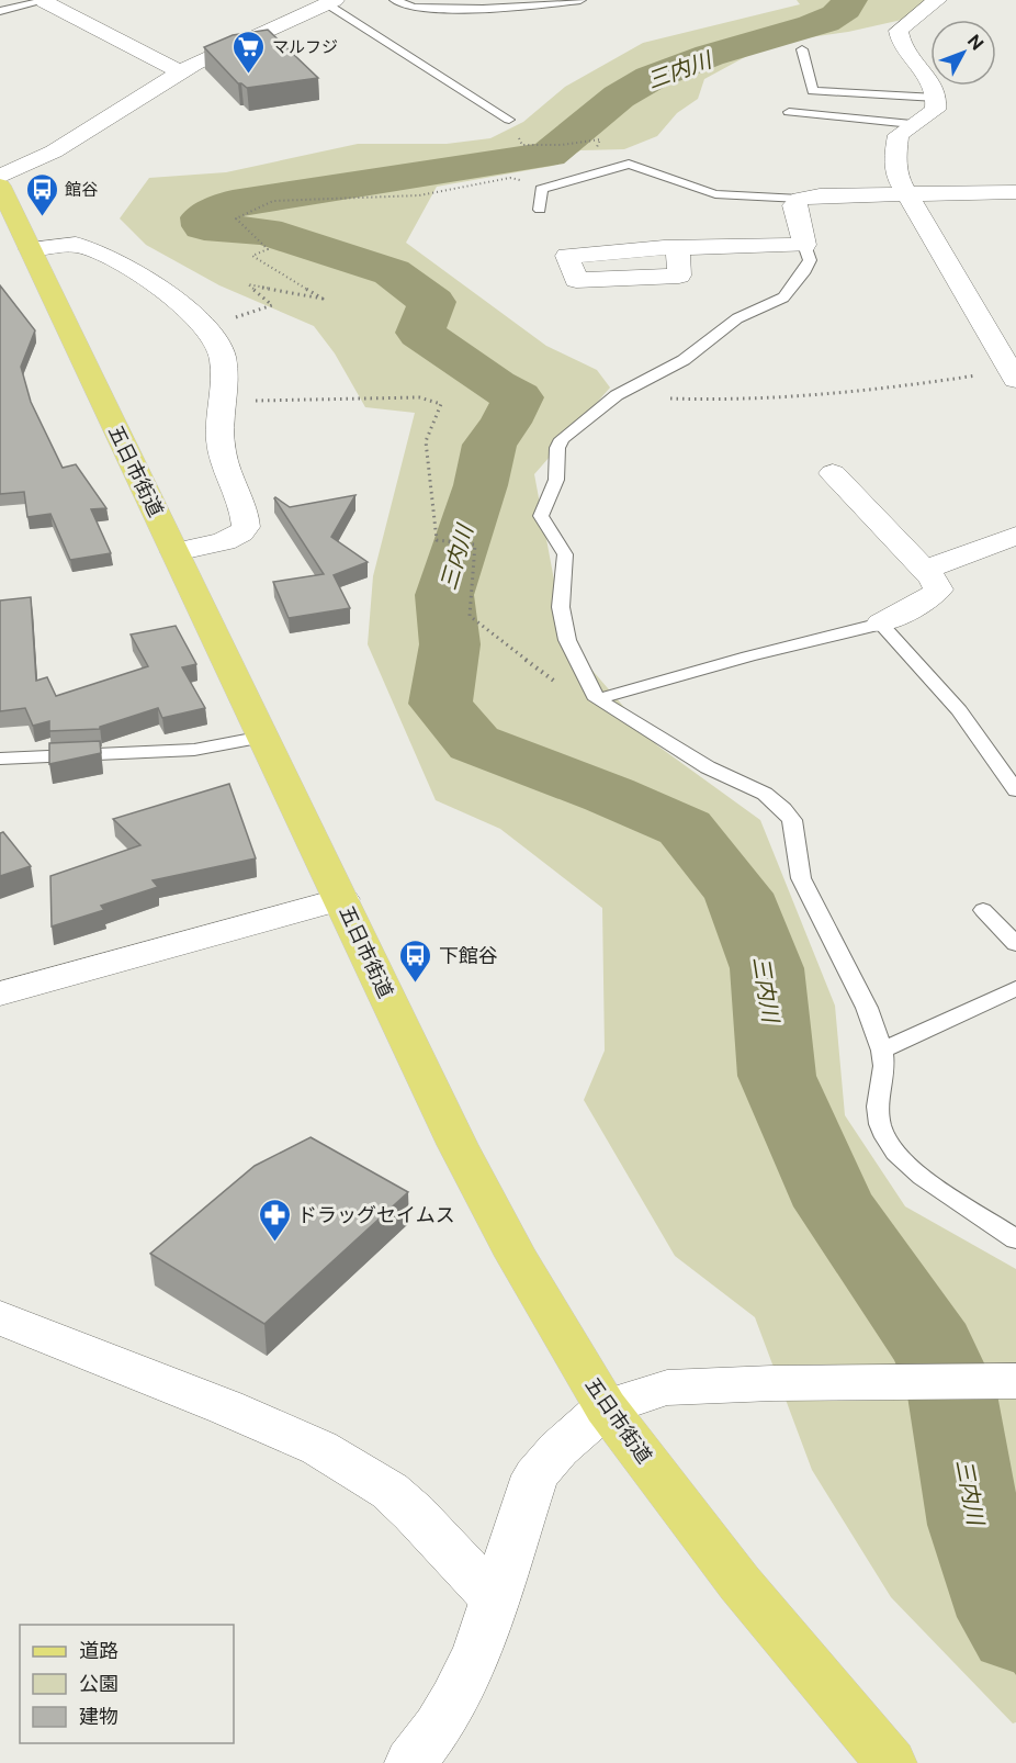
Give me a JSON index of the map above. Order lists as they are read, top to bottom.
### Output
{
  "streets": {
    "main road": ["五日市街道"]
  },
  "water": ["三内川"],
  "places": {
    "supermarket": ["マルフジ"],
    "bus stop": ["館谷", "下館谷"],
    "pharmacy": ["ドラッグセイムス"]
  },
  "legend": ["道路", "公園", "建物"],
  "north": "top right"
}
